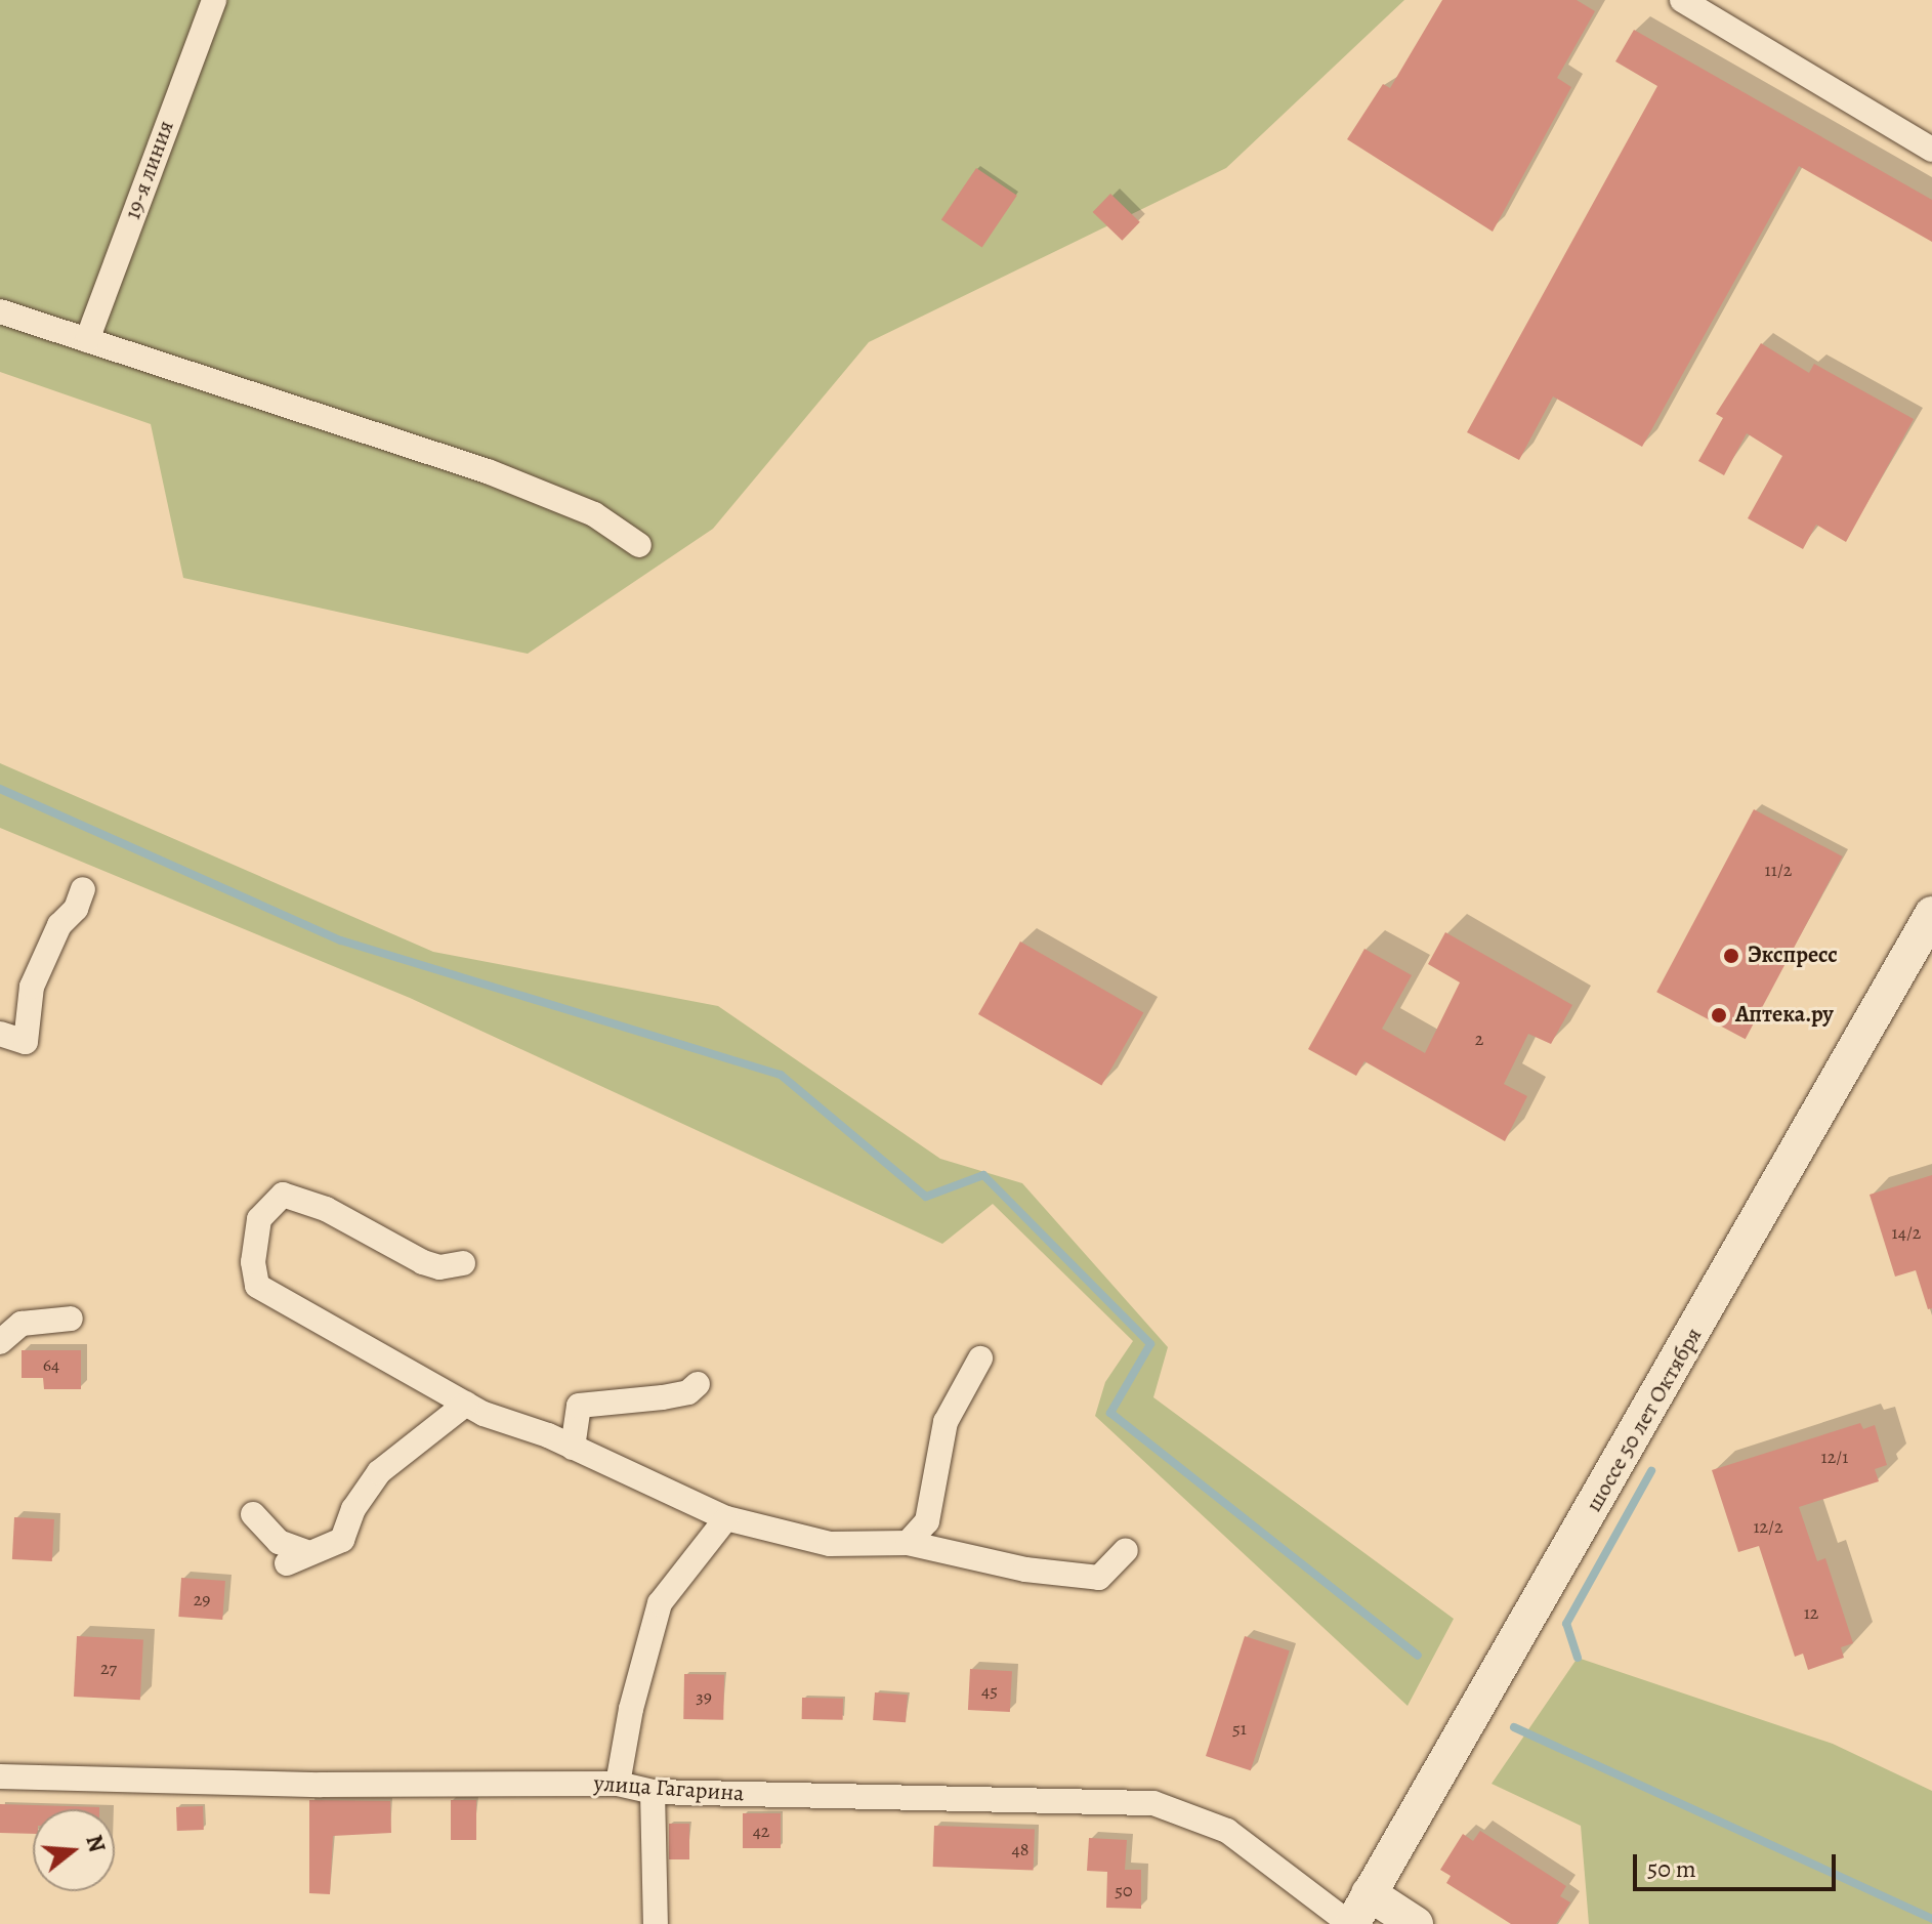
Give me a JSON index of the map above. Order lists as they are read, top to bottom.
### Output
{
  "streets": {
    "street": ["19-я линия", "шоссе 50 лет Октября", "улица Гагарина"]
  },
  "crossings": [
    ["шоссе 50 лет Октября", "улица Гагарина"]
  ],
  "places": ["Экспресс", "Аптека.ру"],
  "house_numbers": [
    "11/2",
    "2",
    "14/2",
    "64",
    "12/1",
    "12/2",
    "29",
    "12",
    "27",
    "45",
    "39",
    "51",
    "42",
    "48",
    "50"
  ],
  "scale_bar": "50 m",
  "north": "right"
}
